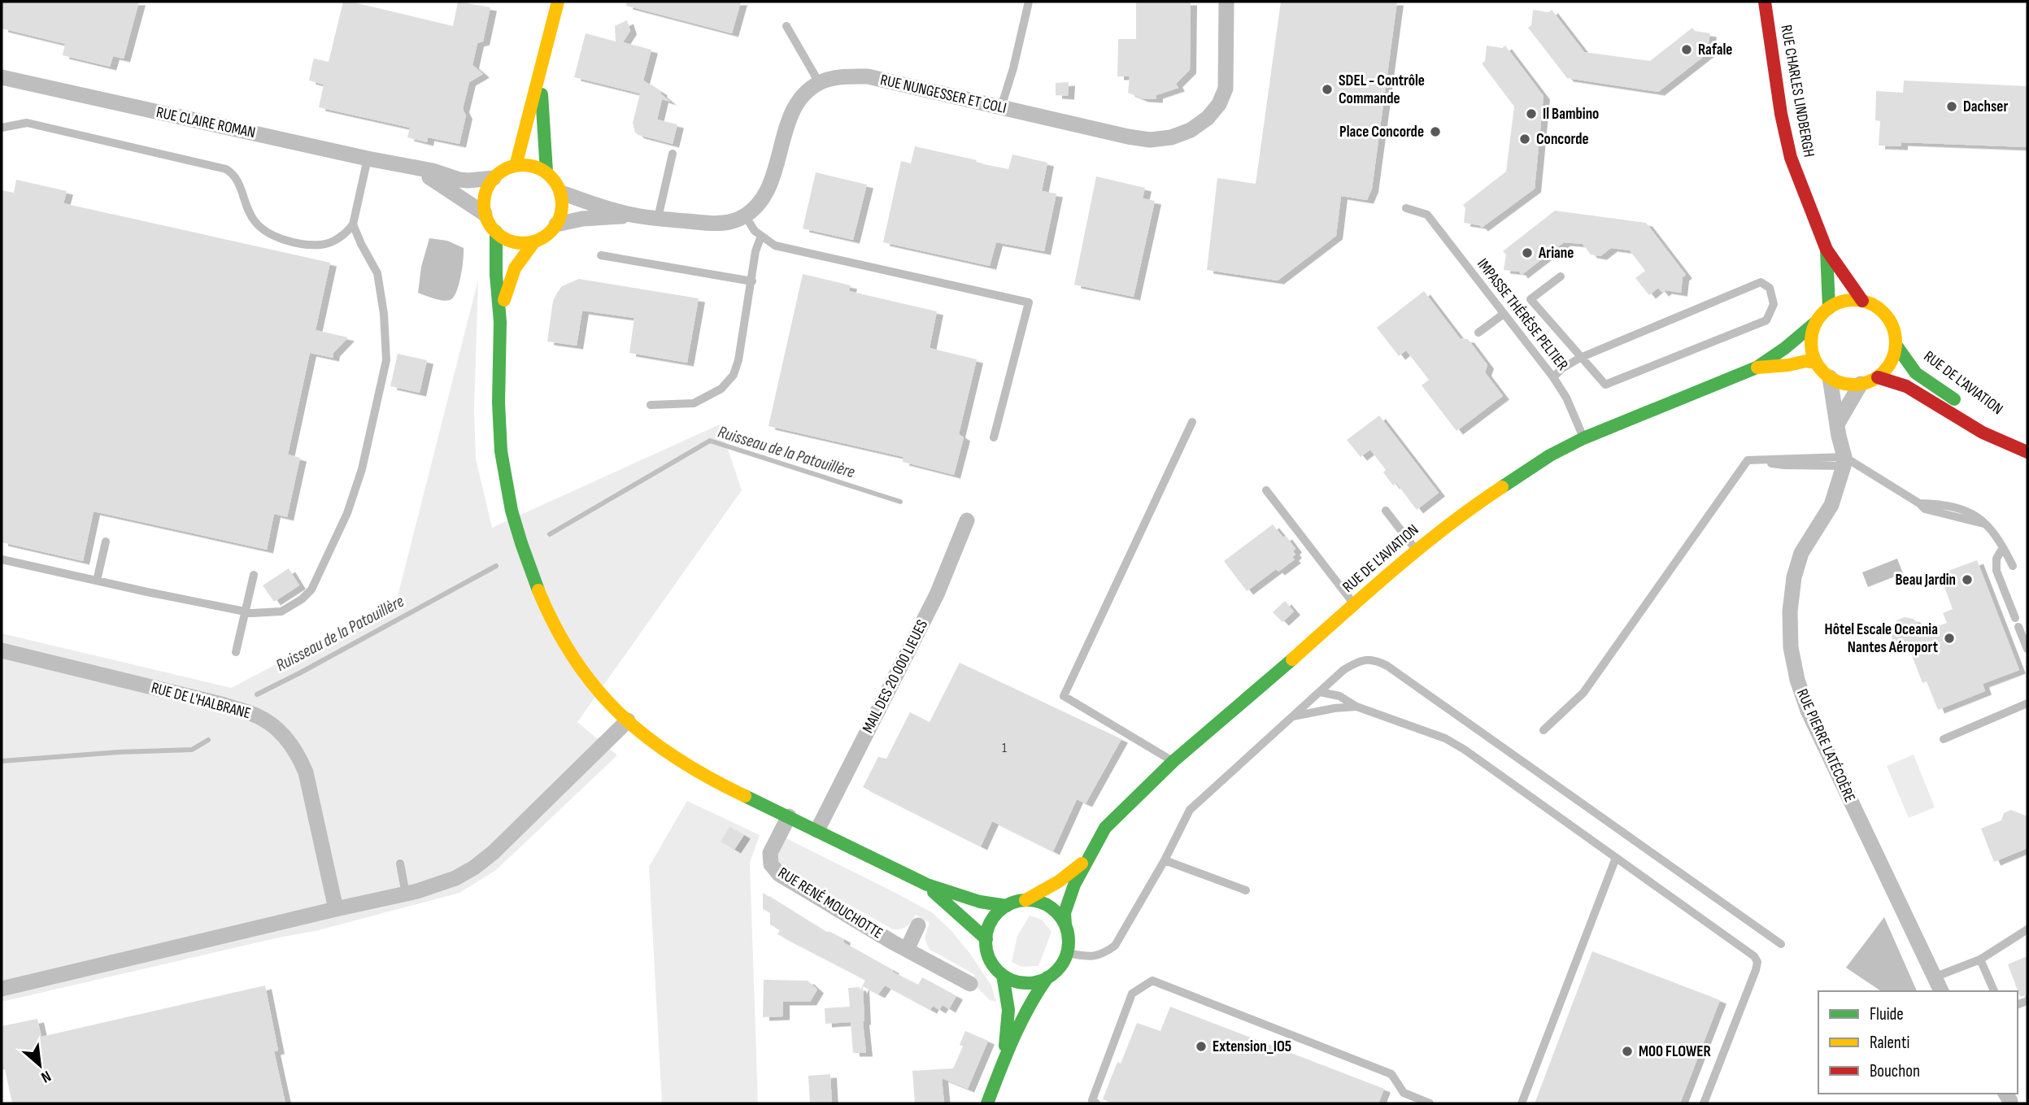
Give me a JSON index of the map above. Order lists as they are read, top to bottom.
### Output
{
  "streets": {
    "street": [
      "RUE CHARLES LINDBERGH",
      "RUE NUNGESSER ET COLI",
      "RUE CLAIRE ROMAN",
      "RUE DE L'AVIATION",
      "MAIL DES 20 000 LIEUES",
      "RUE DE L'HALBRANE",
      "RUE PIERRE LATÉCOÈRE",
      "RUE RENÉ MOUCHOTTE"
    ],
    "lane": ["IMPASSE THÉRÈSE PELTIER"]
  },
  "crossings": [
    ["RUE CHARLES LINDBERGH", "RUE DE L'AVIATION"],
    ["IMPASSE THÉRÈSE PELTIER", "RUE DE L'AVIATION"]
  ],
  "water": ["Ruisseau de la Patouillère"],
  "places": [
    "Rafale",
    "SDEL - Contrôle Commande",
    "Dachser",
    "Il Bambino",
    "Place Concorde",
    "Concorde",
    "Ariane",
    "Beau Jardin",
    "Hôtel Escale Oceania Nantes Aéroport",
    "Extension_IO5",
    "M00 FLOWER"
  ],
  "house_numbers": ["1"],
  "legend": ["Fluide", "Ralenti", "Bouchon"],
  "north": "bottom right"
}
